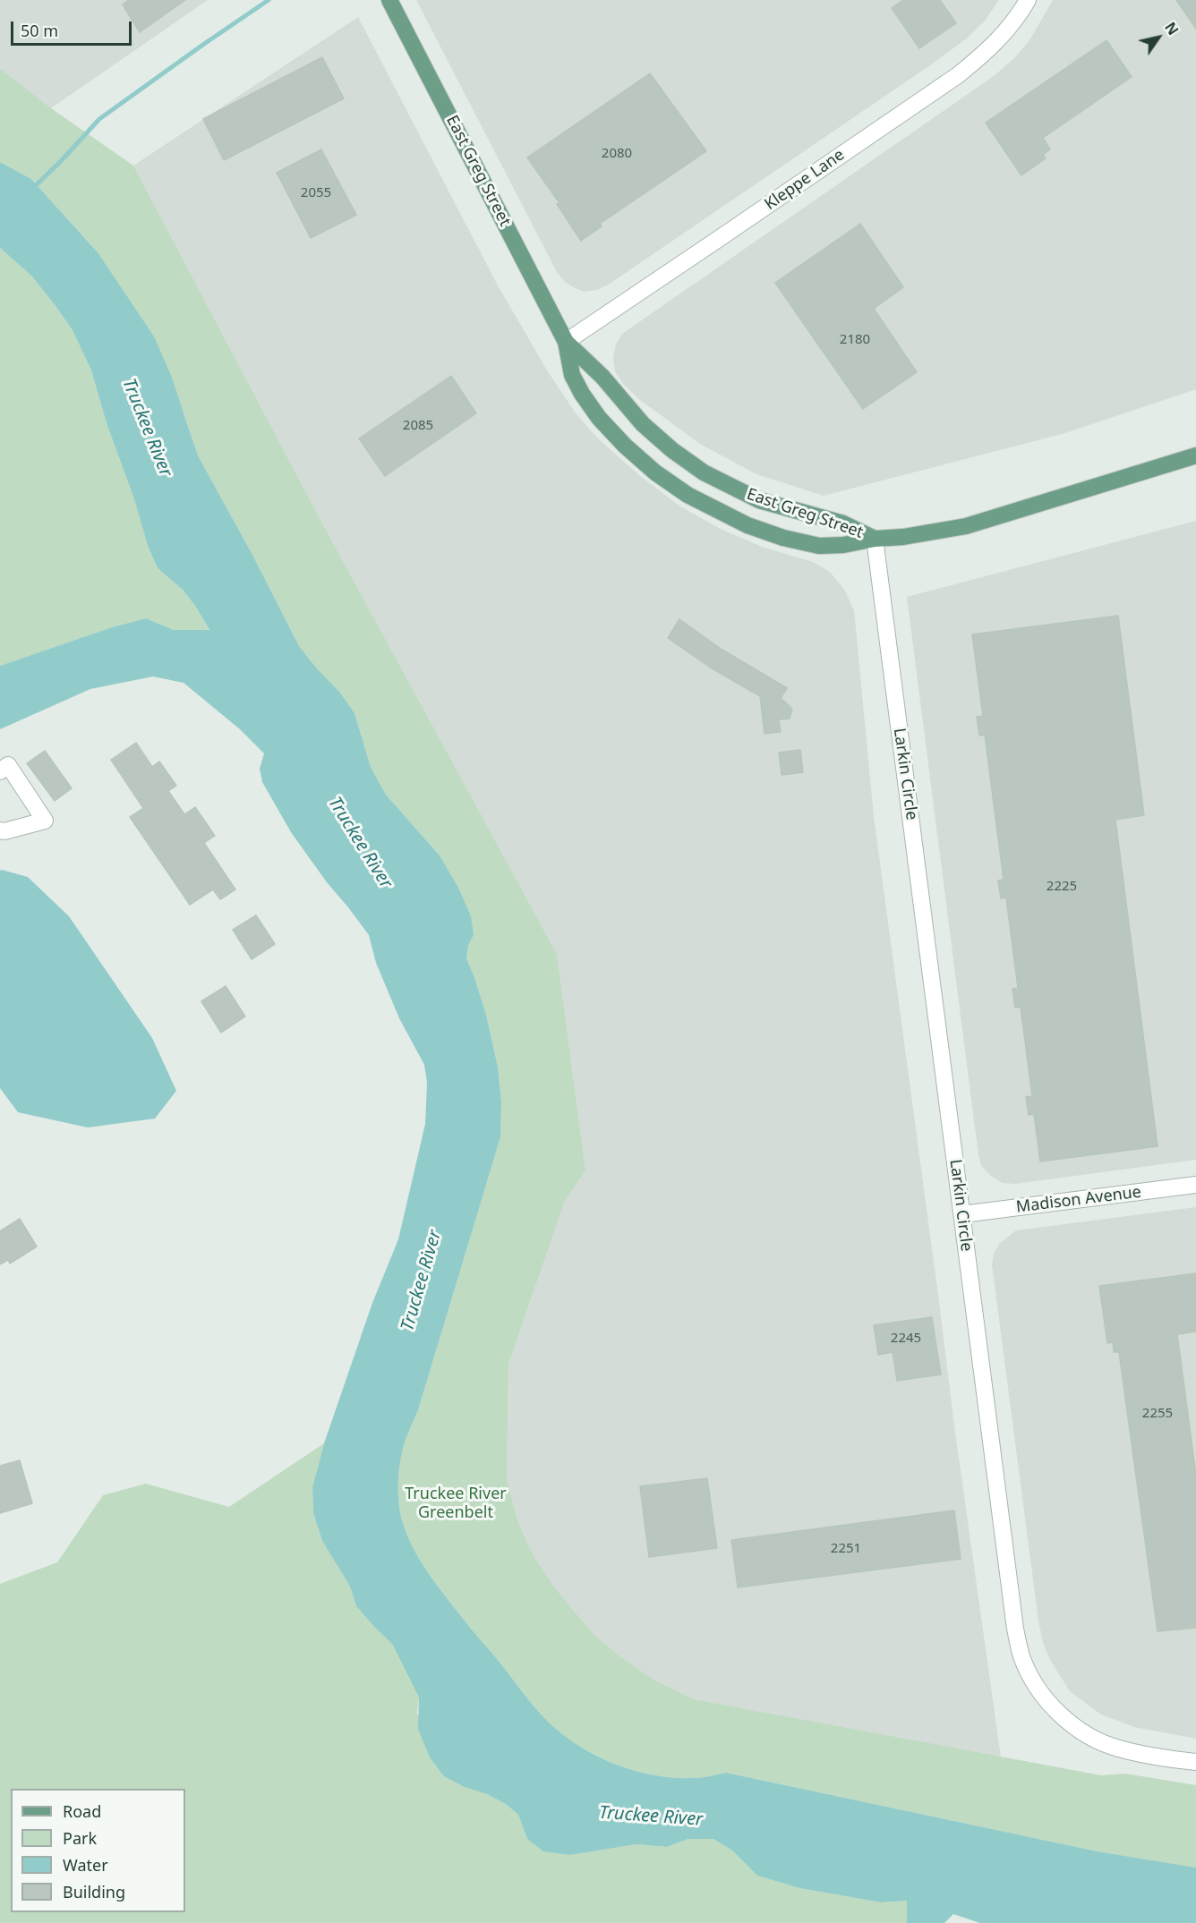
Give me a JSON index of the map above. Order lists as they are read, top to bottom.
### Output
{
  "streets": {
    "main road": ["East Greg Street"],
    "street": ["Kleppe Lane", "Larkin Circle", "Madison Avenue"]
  },
  "crossings": [
    ["East Greg Street", "Kleppe Lane"],
    ["East Greg Street", "Larkin Circle"],
    ["Larkin Circle", "Madison Avenue"]
  ],
  "water": ["Truckee River"],
  "parks": ["Truckee River Greenbelt"],
  "house_numbers": [
    "2080",
    "2055",
    "2180",
    "2085",
    "2225",
    "2245",
    "2255",
    "2251"
  ],
  "legend": [
    "Road",
    "Park",
    "Water",
    "Building"
  ],
  "scale_bar": "50 m",
  "north": "top right"
}
